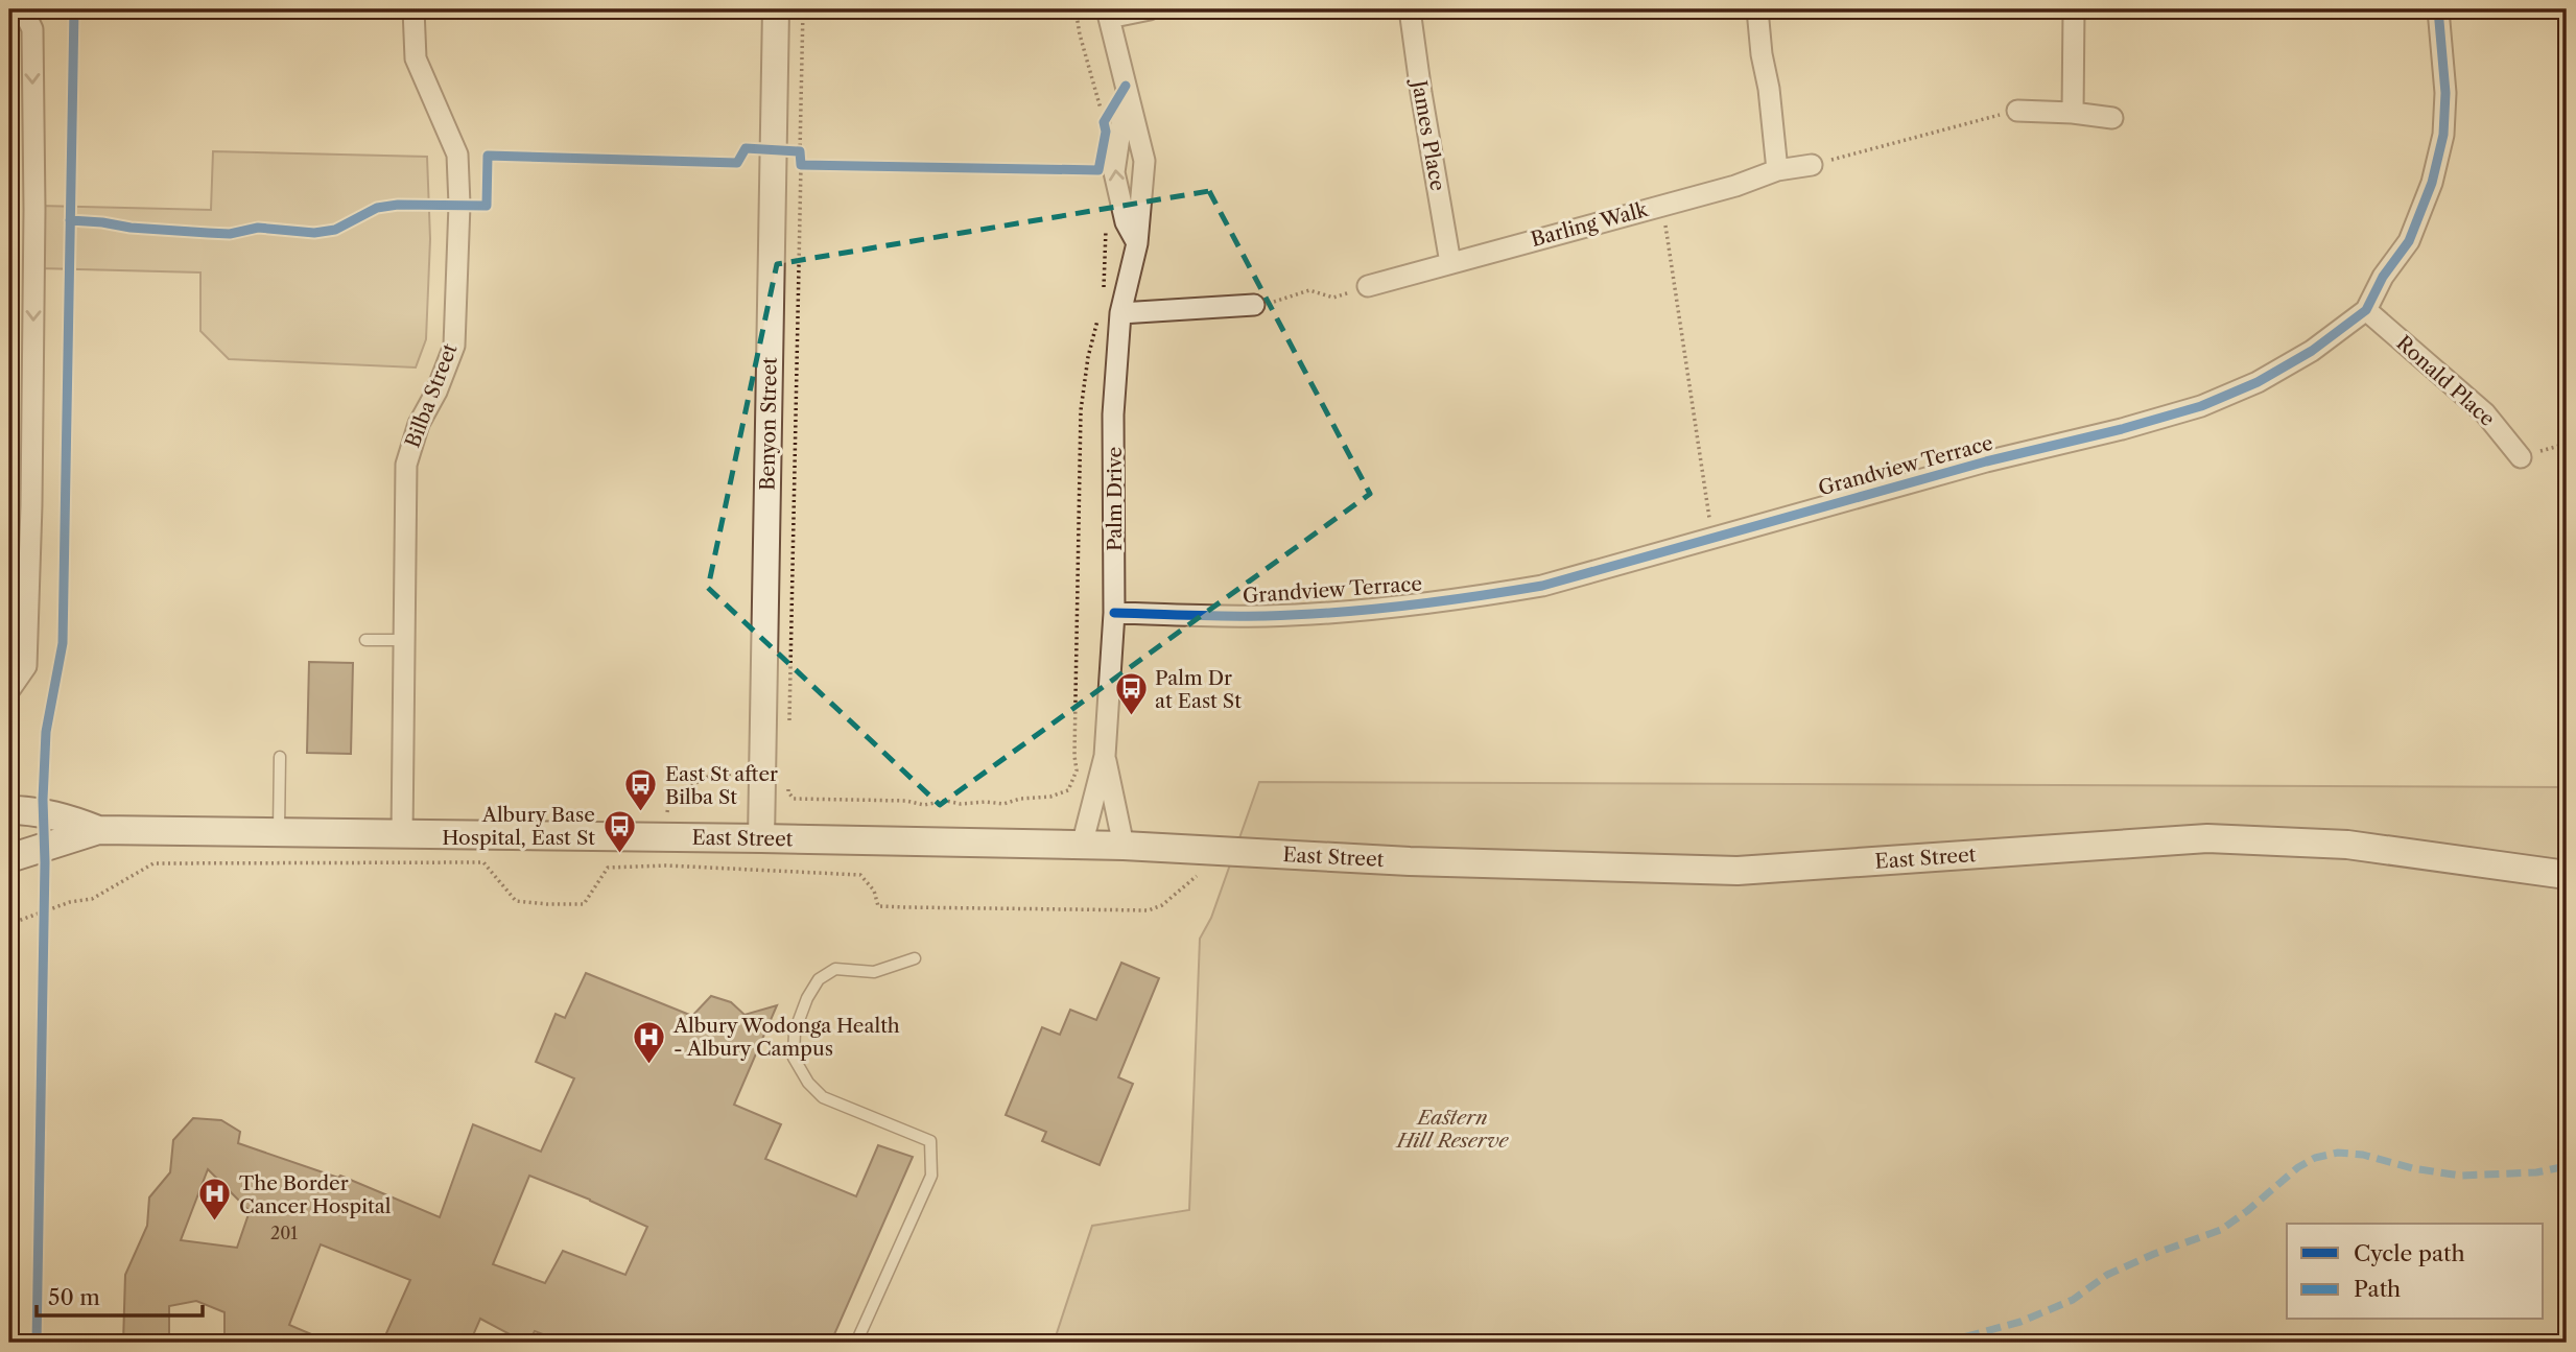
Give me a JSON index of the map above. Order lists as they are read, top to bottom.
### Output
{
  "streets": {
    "main road": ["East Street"],
    "street": [
      "James Place",
      "Barling Walk",
      "Ronald Place",
      "Bilba Street",
      "Benyon Street",
      "Grandview Terrace",
      "Palm Drive"
    ]
  },
  "crossings": [
    ["James Place", "Barling Walk"],
    ["Ronald Place", "Grandview Terrace"],
    ["Bilba Street", "East Street"],
    ["Benyon Street", "East Street"],
    ["Grandview Terrace", "Palm Drive"],
    ["Palm Drive", "East Street"]
  ],
  "parks": ["Eastern Hill Reserve"],
  "places": {
    "bus stop": ["Palm Dr at East St", "East St after Bilba St", "Albury Base Hospital, East St"],
    "hospital": ["Albury Wodonga Health - Albury Campus", "The Border Cancer Hospital"]
  },
  "house_numbers": ["201"],
  "legend": ["Cycle path", "Path"],
  "scale_bar": "50 m"
}
